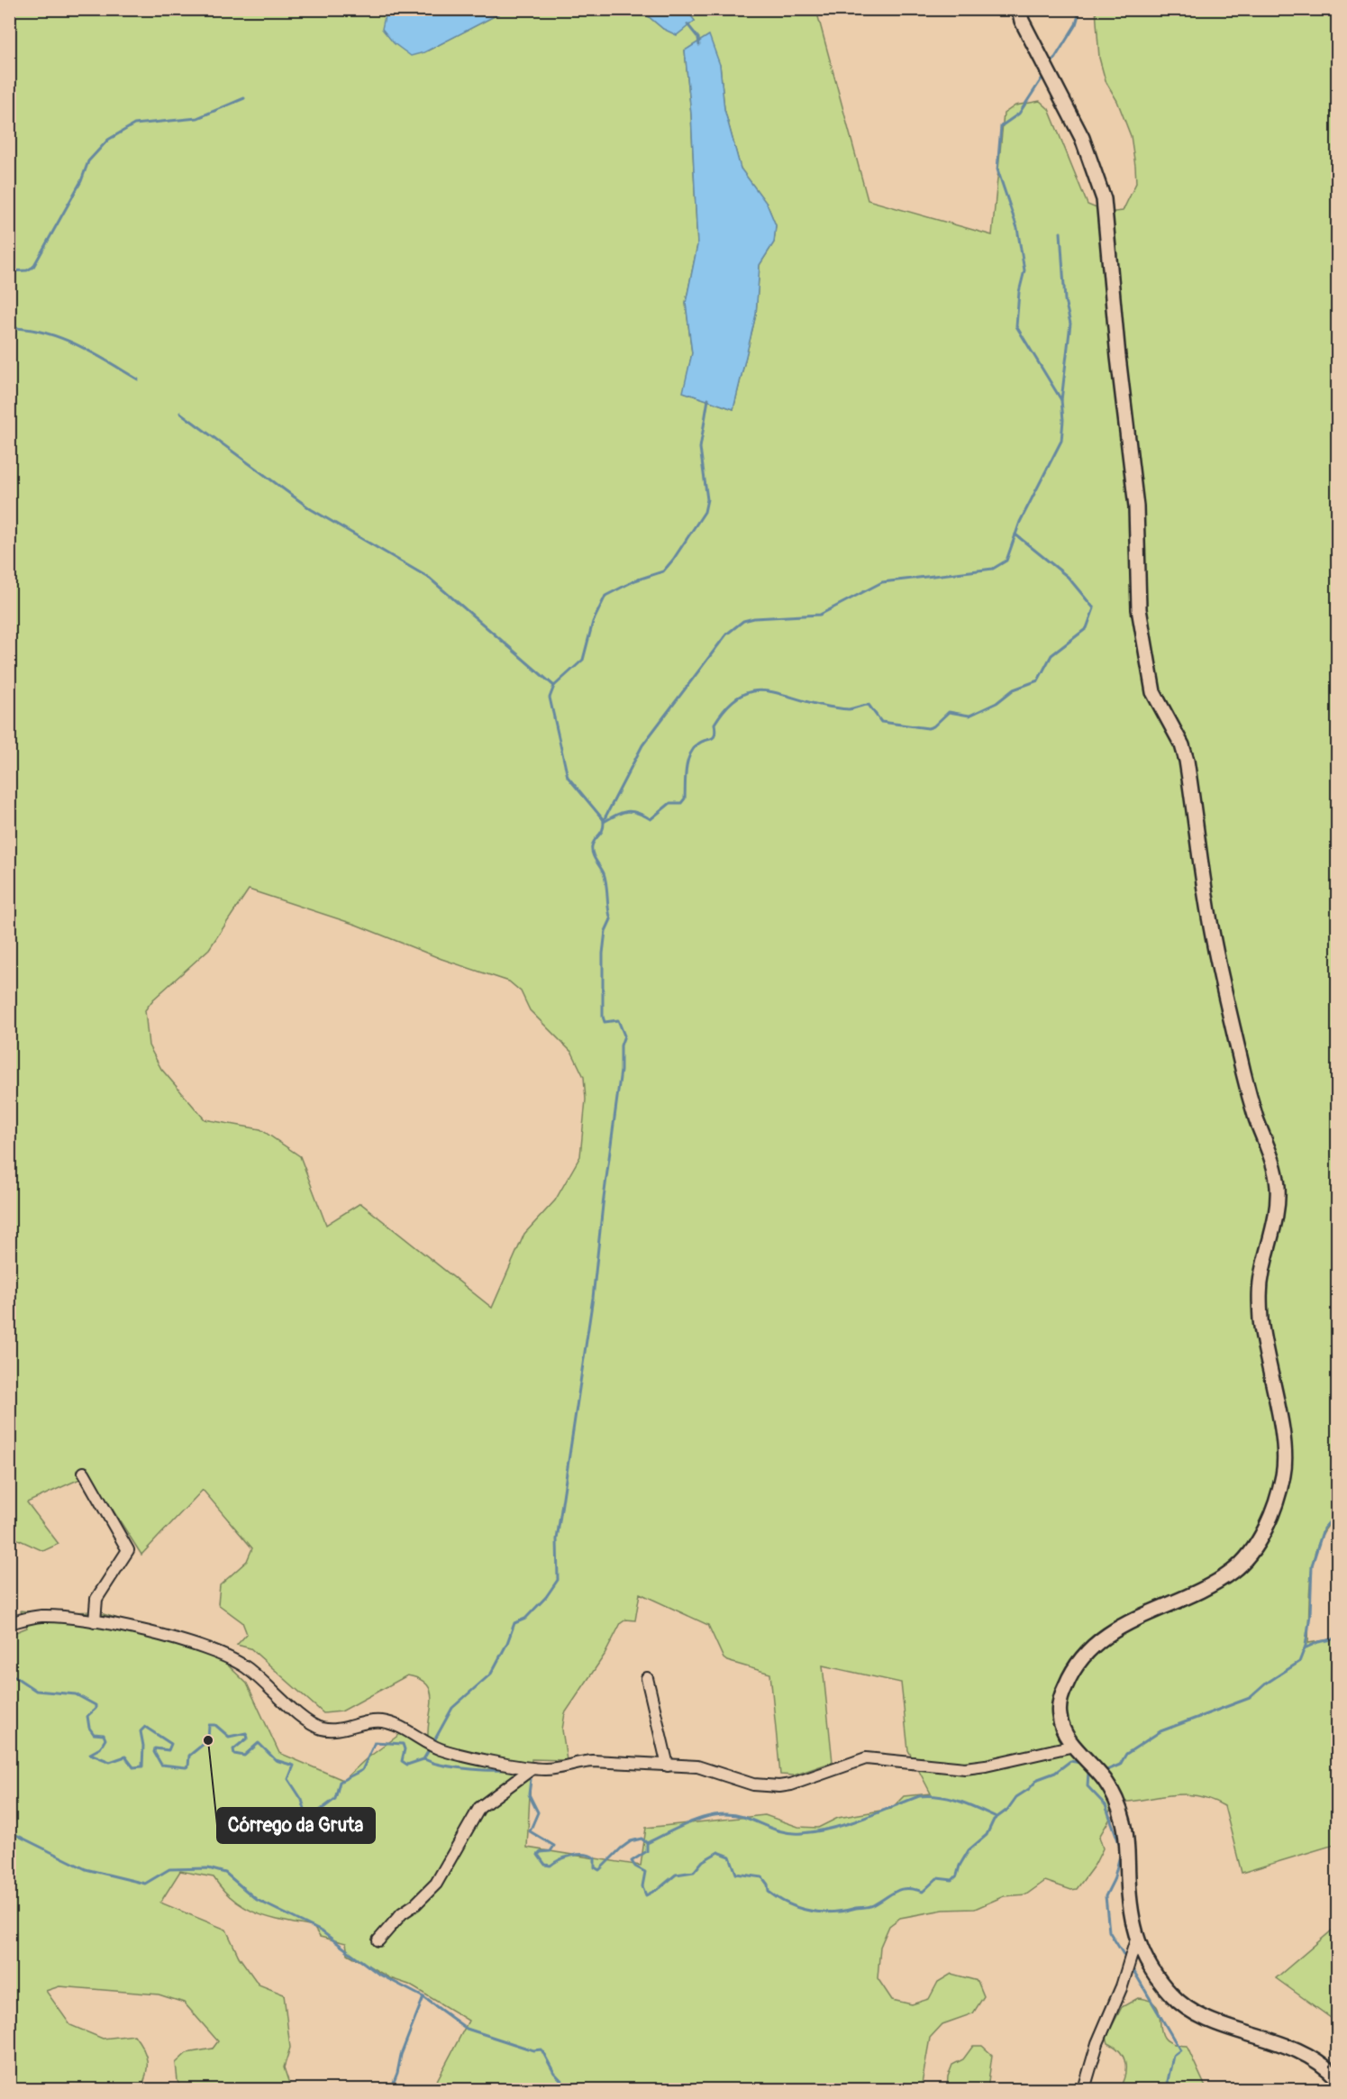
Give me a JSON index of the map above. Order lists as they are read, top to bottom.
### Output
{
  "places": ["Córrego da Gruta"]
}
